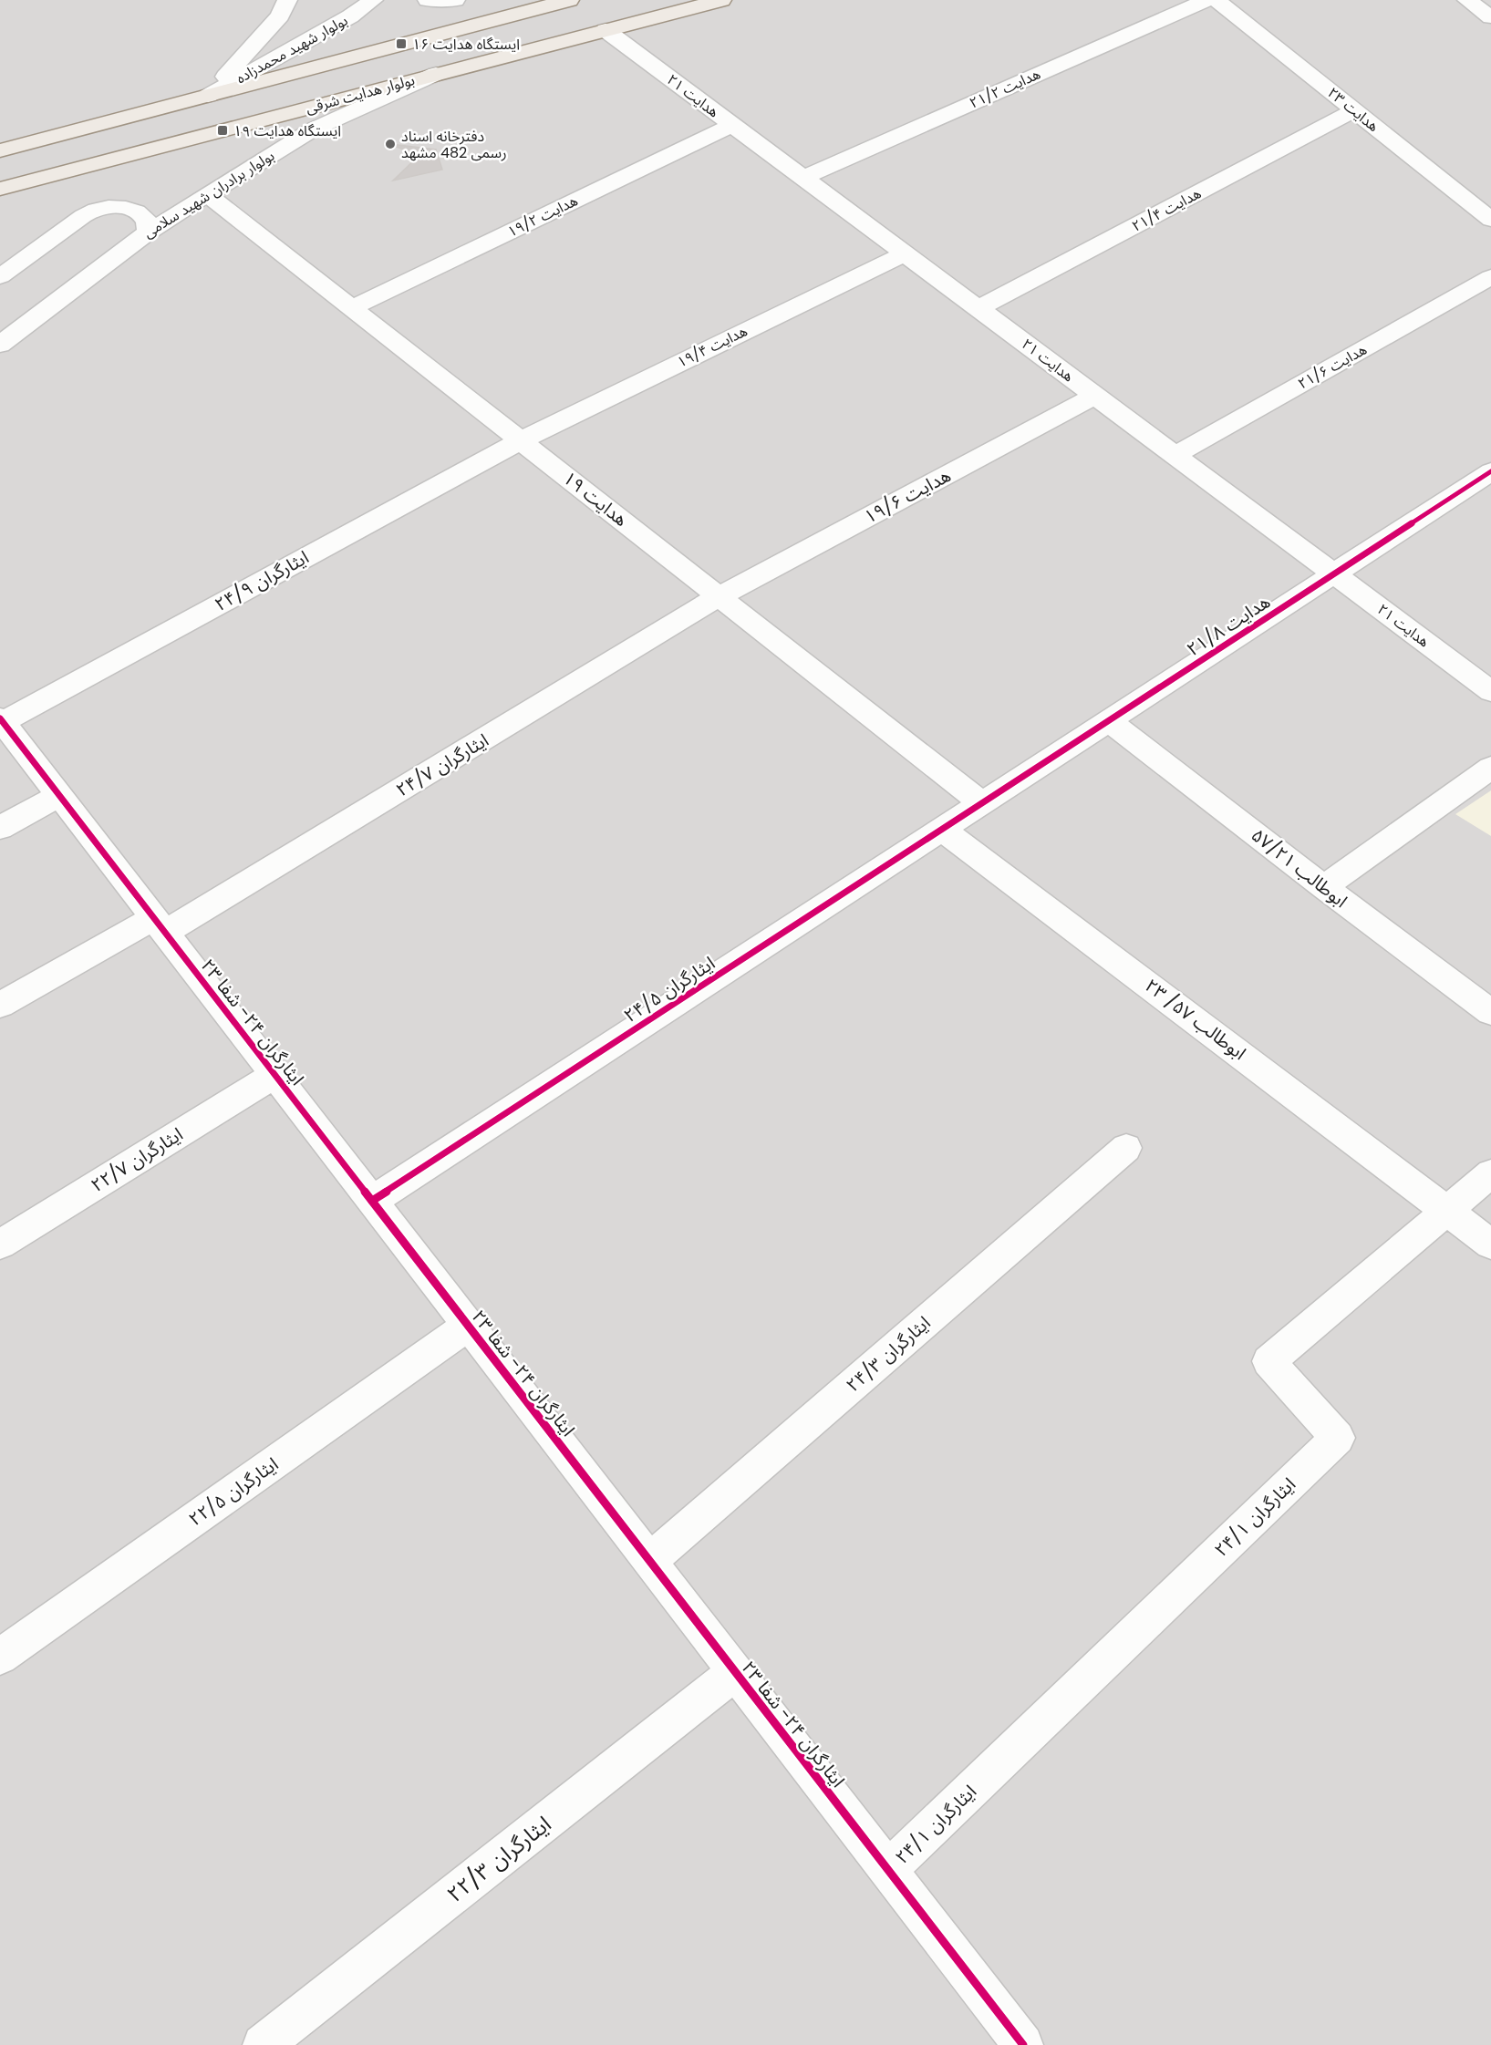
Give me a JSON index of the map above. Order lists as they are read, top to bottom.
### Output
{
  "streets": {
    "main road": ["بولوار هدایت شرقی"],
    "street": [
      "بولوار شهید محمدزاده",
      "هدایت ۲۱/۲",
      "هدایت ۲۱",
      "هدایت ۲۳",
      "بولوار برادران شهید سلامی",
      "هدایت ۲۱/۴",
      "هدایت ۱۹/۲",
      "هدایت ۱۹/۴",
      "هدایت ۲۱/۶",
      "هدایت ۱۹/۶",
      "هدایت ۱۹",
      "ایثارگران ۲۴/۹",
      "هدایت ۲۱/۸",
      "ایثارگران ۲۴/۷",
      "ابوطالب ۵۷/۲۱",
      "ایثارگران ۲۴/۵",
      "ابوطالب ۵۷/ ۲۳",
      "ایثارگران ۲۴- شفا ۲۳",
      "ایثارگران ۲۲/۷",
      "ایثارگران ۲۴/۳",
      "ایثارگران ۲۲/۵",
      "ایثارگران ۲۴/۱",
      "ایثارگران ۲۲/۳"
    ]
  },
  "crossings": [
    ["هدایت ۲۱/۲", "هدایت ۲۱"],
    ["بولوار هدایت شرقی", "هدایت ۲۱"],
    ["بولوار هدایت شرقی", "بولوار برادران شهید سلامی"],
    ["هدایت ۲۱", "هدایت ۲۱/۴"],
    ["هدایت ۲۱", "هدایت ۱۹/۲"],
    ["هدایت ۲۱", "هدایت ۱۹/۴"],
    ["هدایت ۲۱", "هدایت ۲۱/۶"],
    ["هدایت ۲۱", "هدایت ۱۹/۶"],
    ["هدایت ۲۱", "هدایت ۲۱/۸"],
    ["هدایت ۲۳", "هدایت ۲۱/۴"],
    ["بولوار برادران شهید سلامی", "هدایت ۱۹"],
    ["هدایت ۱۹/۲", "هدایت ۱۹"],
    ["هدایت ۱۹/۴", "هدایت ۱۹"],
    ["هدایت ۱۹/۴", "ایثارگران ۲۴/۹"],
    ["هدایت ۱۹/۶", "هدایت ۱۹"],
    ["هدایت ۱۹/۶", "ایثارگران ۲۴/۷"],
    ["هدایت ۱۹", "ایثارگران ۲۴/۹"],
    ["هدایت ۱۹", "هدایت ۲۱/۸"],
    ["هدایت ۱۹", "ایثارگران ۲۴/۷"],
    ["هدایت ۱۹", "ایثارگران ۲۴/۵"],
    ["ایثارگران ۲۴/۹", "ایثارگران ۲۴- شفا ۲۳"],
    ["هدایت ۲۱/۸", "ابوطالب ۵۷/۲۱"],
    ["هدایت ۲۱/۸", "ایثارگران ۲۴/۵"],
    ["ایثارگران ۲۴/۷", "ایثارگران ۲۴- شفا ۲۳"],
    ["ایثارگران ۲۴/۵", "ابوطالب ۵۷/ ۲۳"],
    ["ایثارگران ۲۴/۵", "ایثارگران ۲۴- شفا ۲۳"],
    ["ابوطالب ۵۷/ ۲۳", "ایثارگران ۲۴/۱"],
    ["ایثارگران ۲۴- شفا ۲۳", "ایثارگران ۲۲/۷"],
    ["ایثارگران ۲۴- شفا ۲۳", "ایثارگران ۲۴/۳"],
    ["ایثارگران ۲۴- شفا ۲۳", "ایثارگران ۲۲/۵"],
    ["ایثارگران ۲۴- شفا ۲۳", "ایثارگران ۲۴/۱"],
    ["ایثارگران ۲۴- شفا ۲۳", "ایثارگران ۲۲/۳"]
  ],
  "places": {
    "transit": ["ایستگاه هدایت ۱۶", "ایستگاه هدایت ۱۹"],
    "other": ["دفترخانه اسناد رسمی 482 مشهد"]
  }
}
